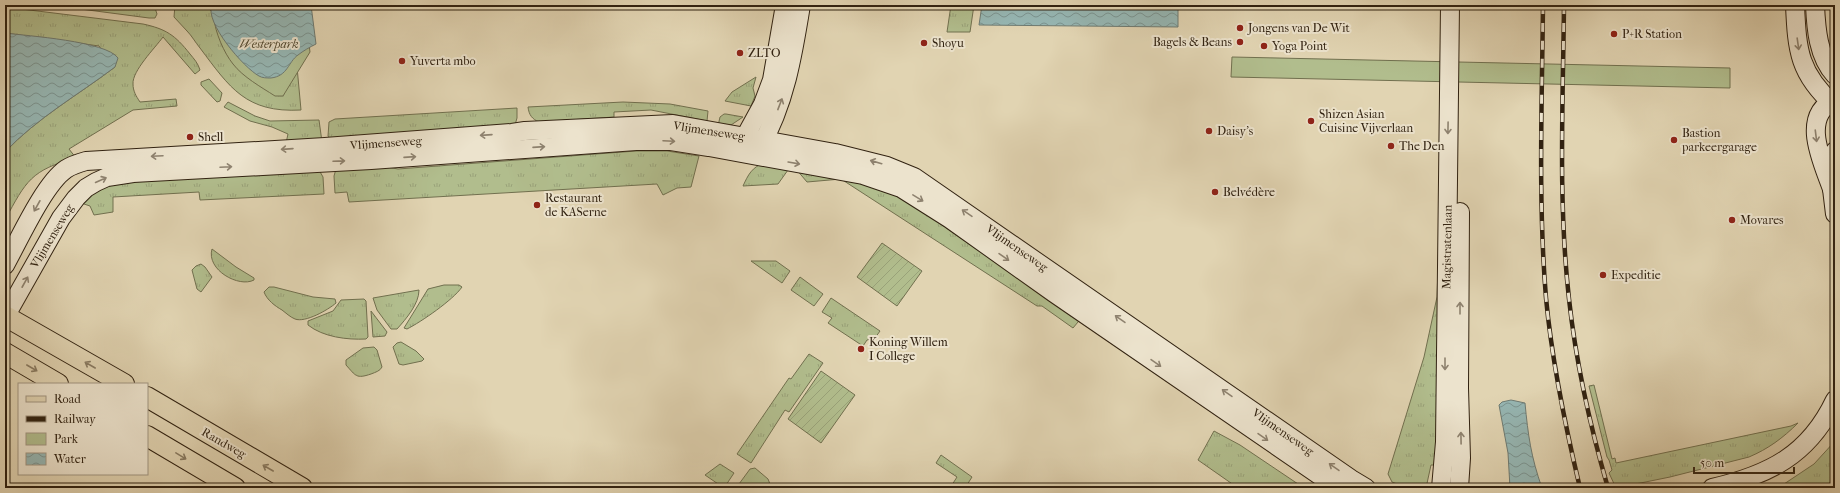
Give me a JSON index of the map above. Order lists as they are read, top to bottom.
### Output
{
  "streets": {
    "main road": ["Randweg"],
    "street": ["Vlijmenseweg", "Magistratenlaan"]
  },
  "parks": ["Westerpark"],
  "places": [
    "Jongens van De Wit",
    "P+R Station",
    "Bagels & Beans",
    "Shoyu",
    "Yoga Point",
    "ZLTO",
    "Yuverta mbo",
    "Shizen Asian Cuisine Vijverlaan",
    "Daisy's",
    "Shell",
    "Bastion parkeergarage",
    "The Den",
    "Belvédère",
    "Restaurant de KASerne",
    "Movares",
    "Expeditie",
    "Koning Willem I College"
  ],
  "legend": [
    "Road",
    "Railway",
    "Park",
    "Water"
  ],
  "scale_bar": "50 m"
}
